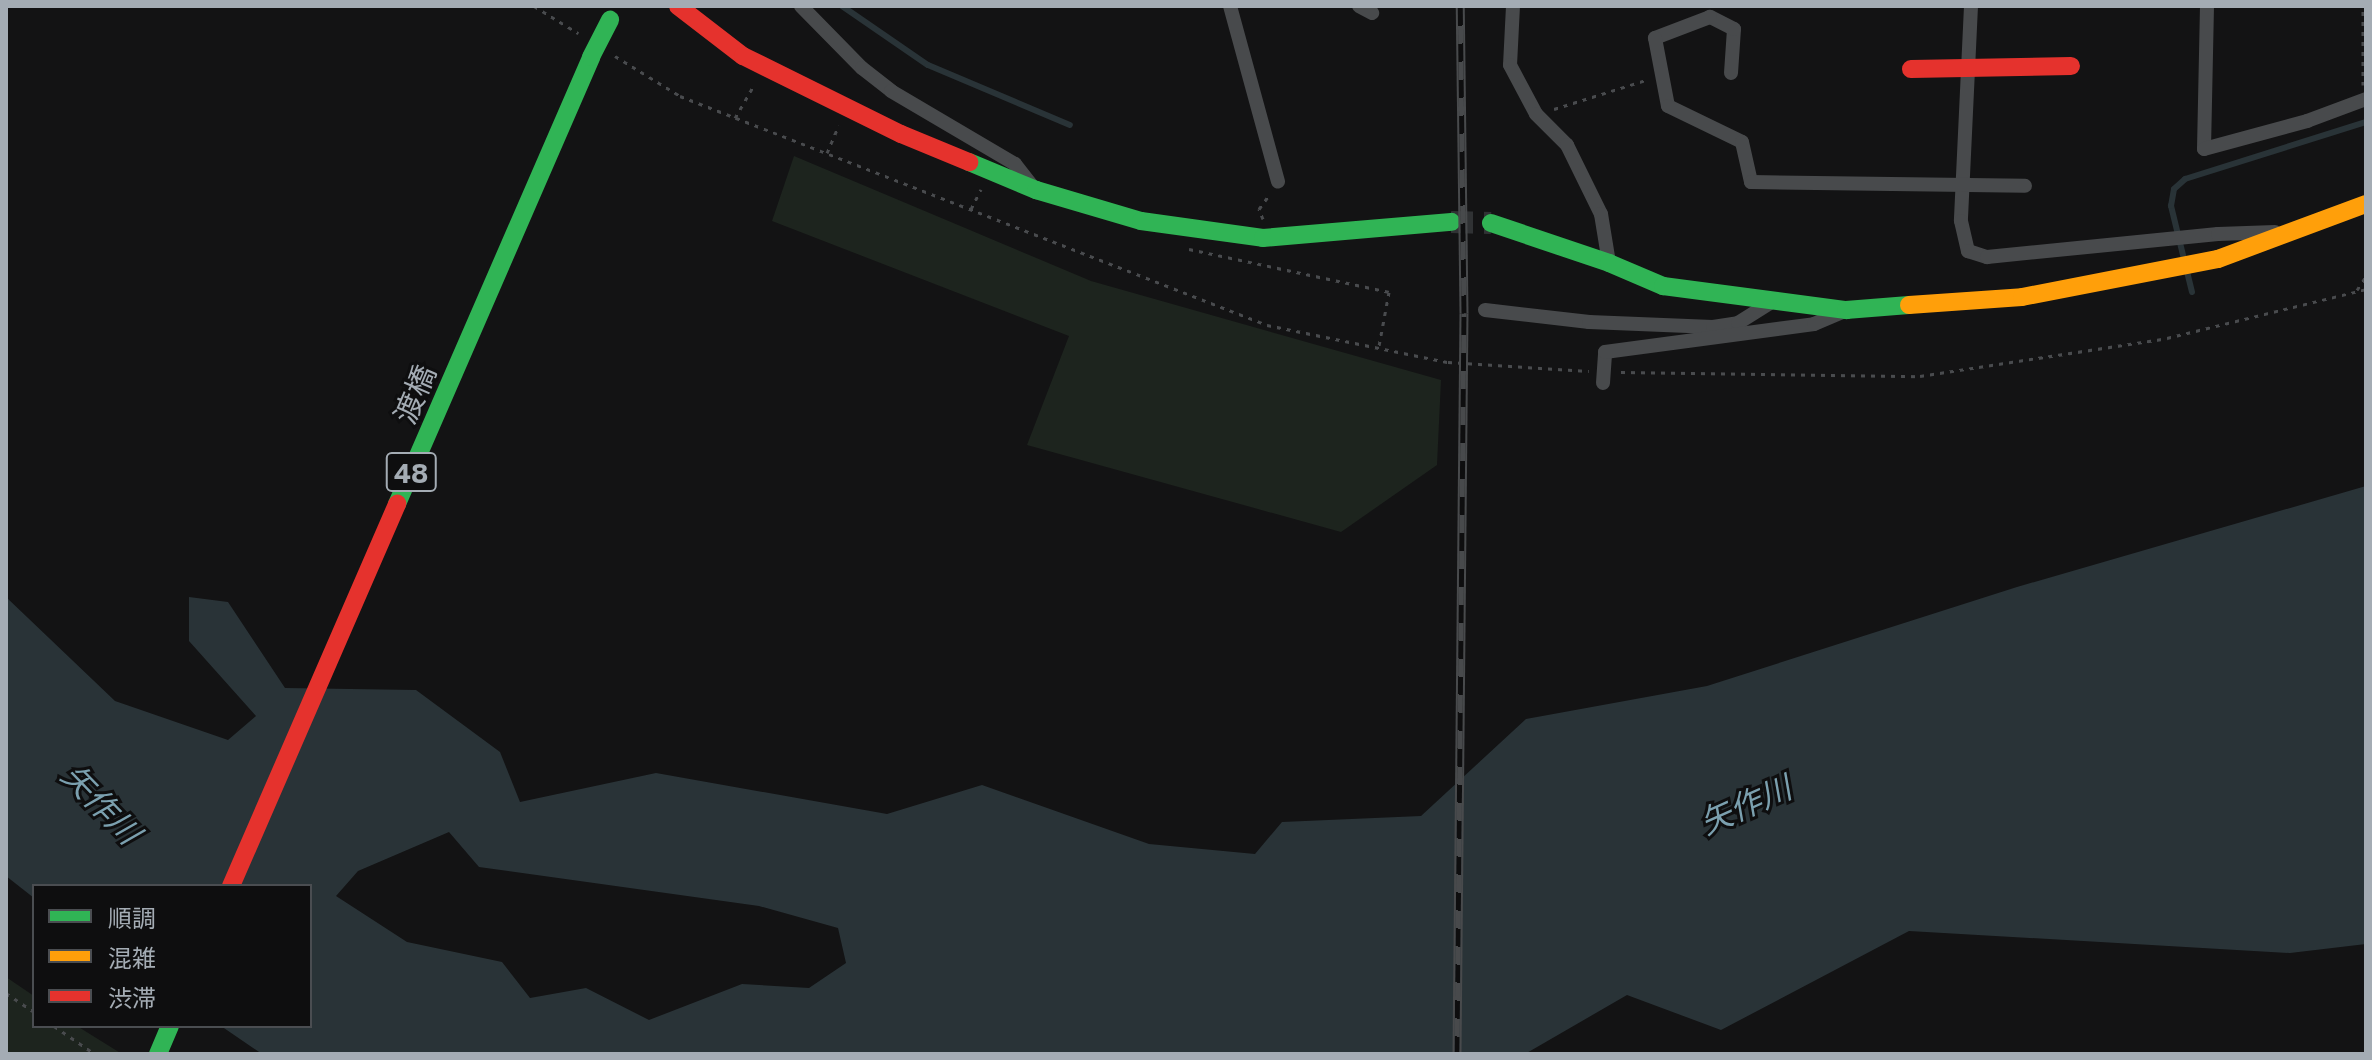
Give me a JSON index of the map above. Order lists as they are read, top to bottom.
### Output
{
  "streets": {
    "street": ["渡橋", "48"]
  },
  "crossings": [
    ["渡橋", "48"]
  ],
  "water": ["矢作川"],
  "legend": ["順調", "混雑", "渋滞"]
}
